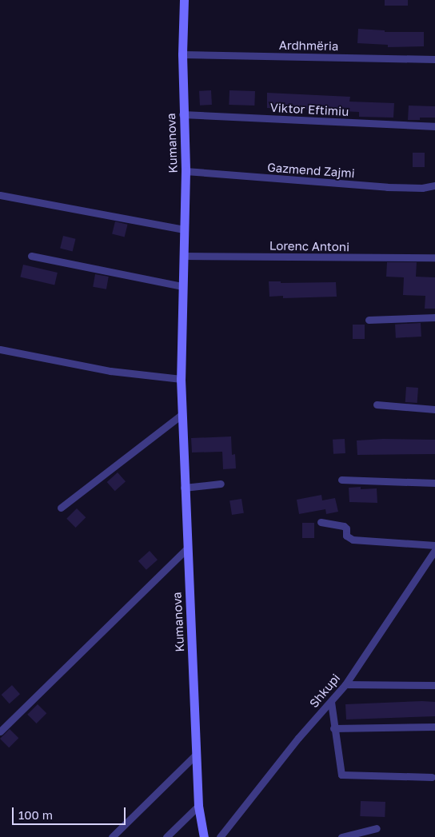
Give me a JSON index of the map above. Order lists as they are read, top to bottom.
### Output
{
  "streets": {
    "main road": ["Kumanova"],
    "street": [
      "Ardhmëria",
      "Viktor Eftimiu",
      "Gazmend Zajmi",
      "Lorenc Antoni",
      "Shkupi"
    ]
  },
  "crossings": [
    ["Ardhmëria", "Kumanova"],
    ["Viktor Eftimiu", "Kumanova"],
    ["Kumanova", "Gazmend Zajmi"],
    ["Kumanova", "Lorenc Antoni"]
  ],
  "scale_bar": "100 m"
}
